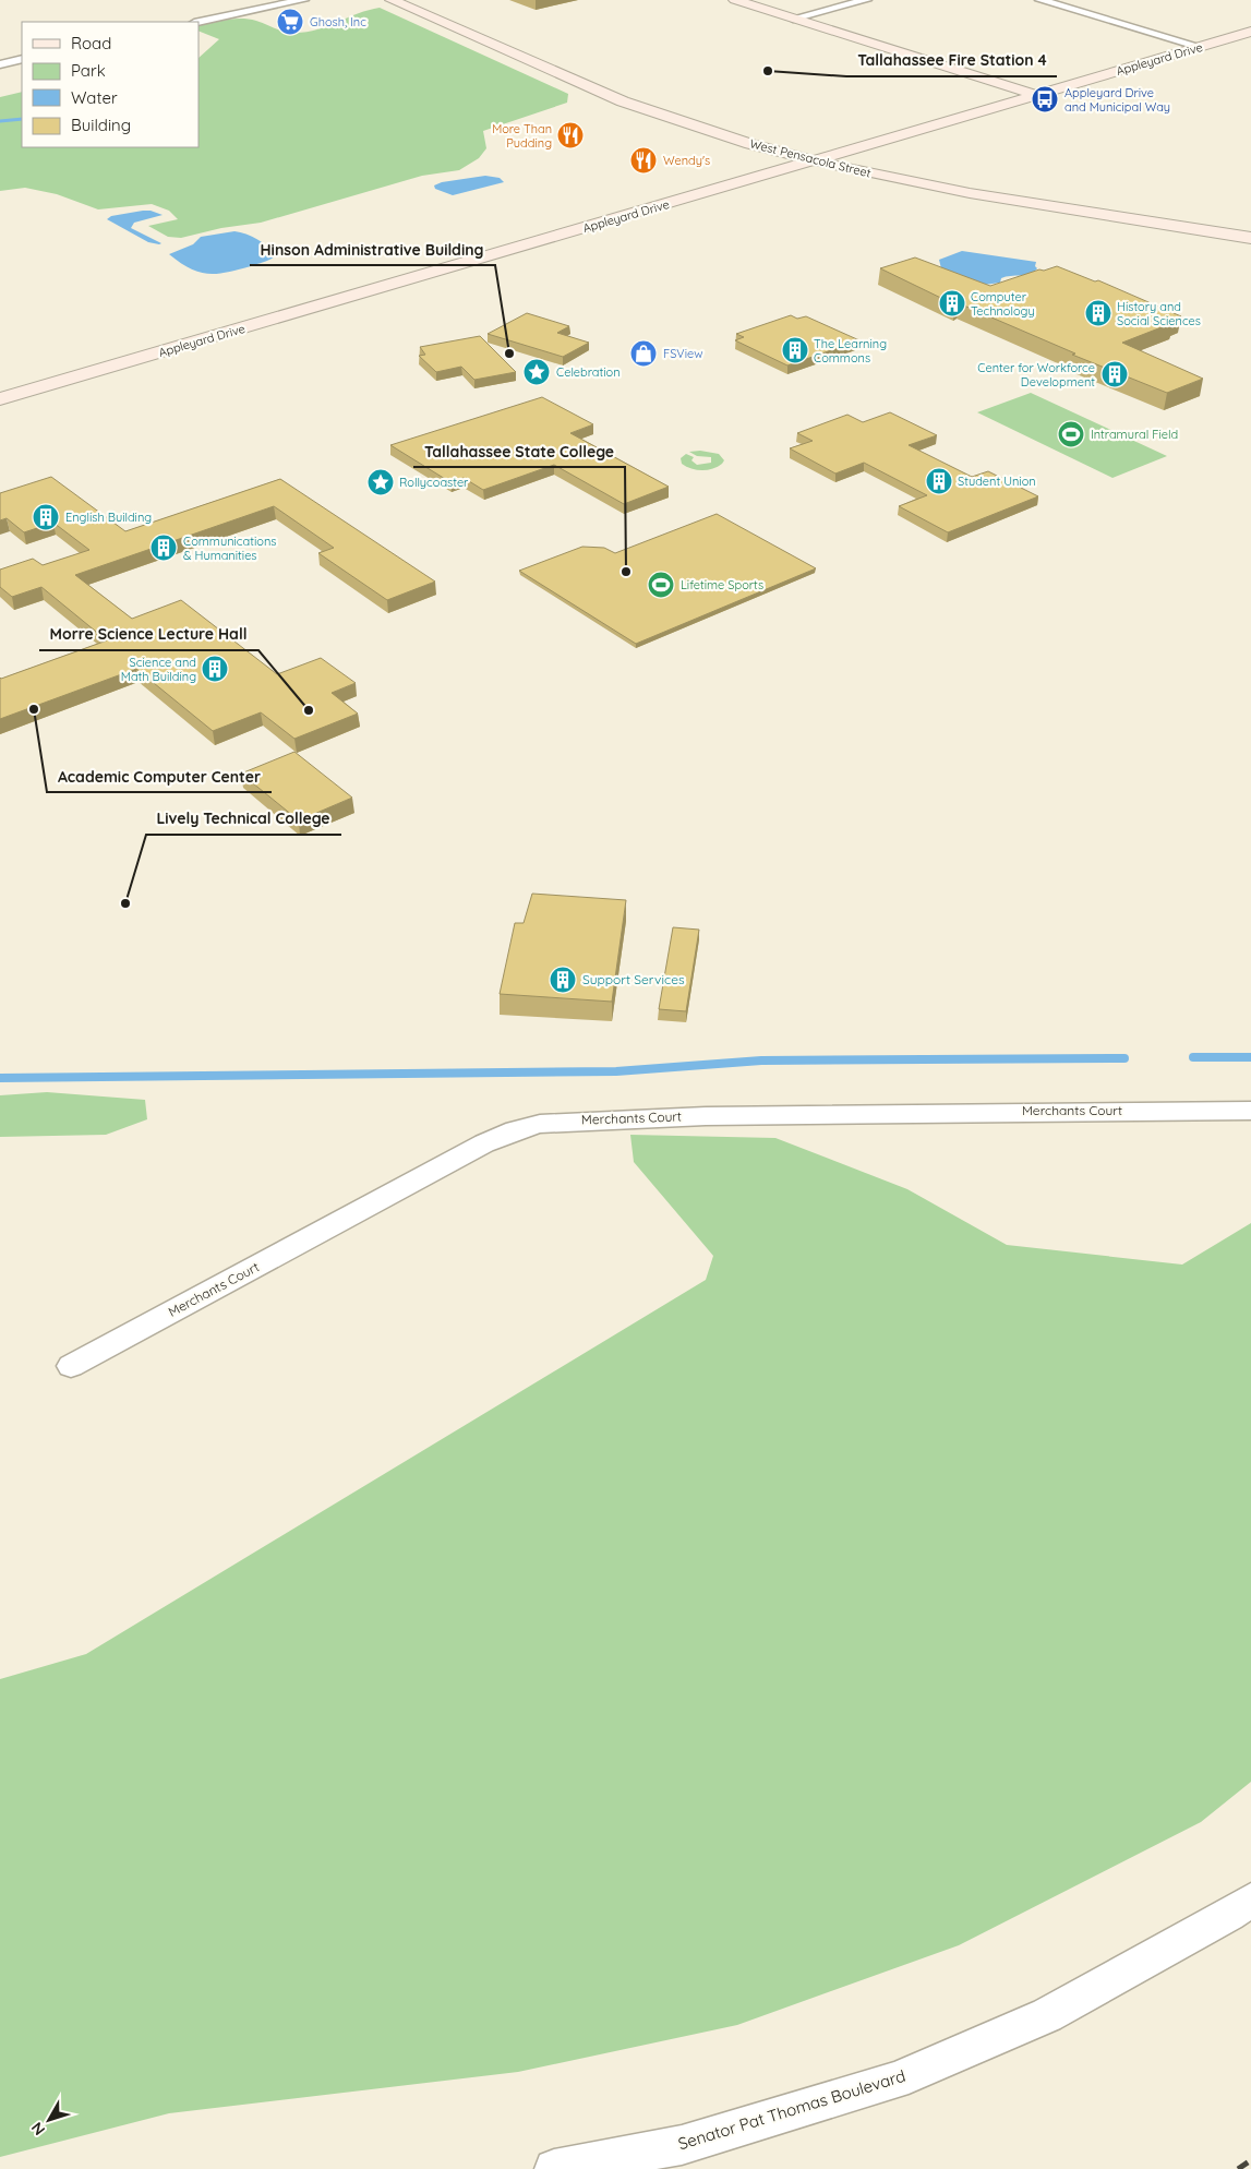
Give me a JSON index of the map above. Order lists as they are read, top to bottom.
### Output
{
  "streets": {
    "main road": ["Appleyard Drive", "West Pensacola Street"],
    "street": ["Merchants Court", "Senator Pat Thomas Boulevard"]
  },
  "crossings": [
    ["Appleyard Drive", "West Pensacola Street"]
  ],
  "places": {
    "supermarket": ["Ghosh, Inc"],
    "other": [
      "Tallahassee Fire Station 4",
      "Hinson Administrative Building",
      "Tallahassee State College",
      "Academic Computer Center",
      "Morre Science Lecture Hall",
      "Lively Technical College"
    ],
    "bus stop": ["Appleyard Drive and Municipal Way"],
    "restaurant": ["More Than Pudding", "Wendy's"],
    "building": [
      "Computer Technology",
      "History and Social Sciences",
      "The Learning Commons",
      "Center for Workforce Development",
      "Student Union",
      "English Building",
      "Communications & Humanities",
      "Science and Math Building",
      "Support Services"
    ],
    "shop": ["FSView"],
    "place": ["Celebration", "Rollycoaster"],
    "sports": ["Intramural Field", "Lifetime Sports"]
  },
  "legend": [
    "Road",
    "Park",
    "Water",
    "Building"
  ],
  "north": "bottom left"
}
